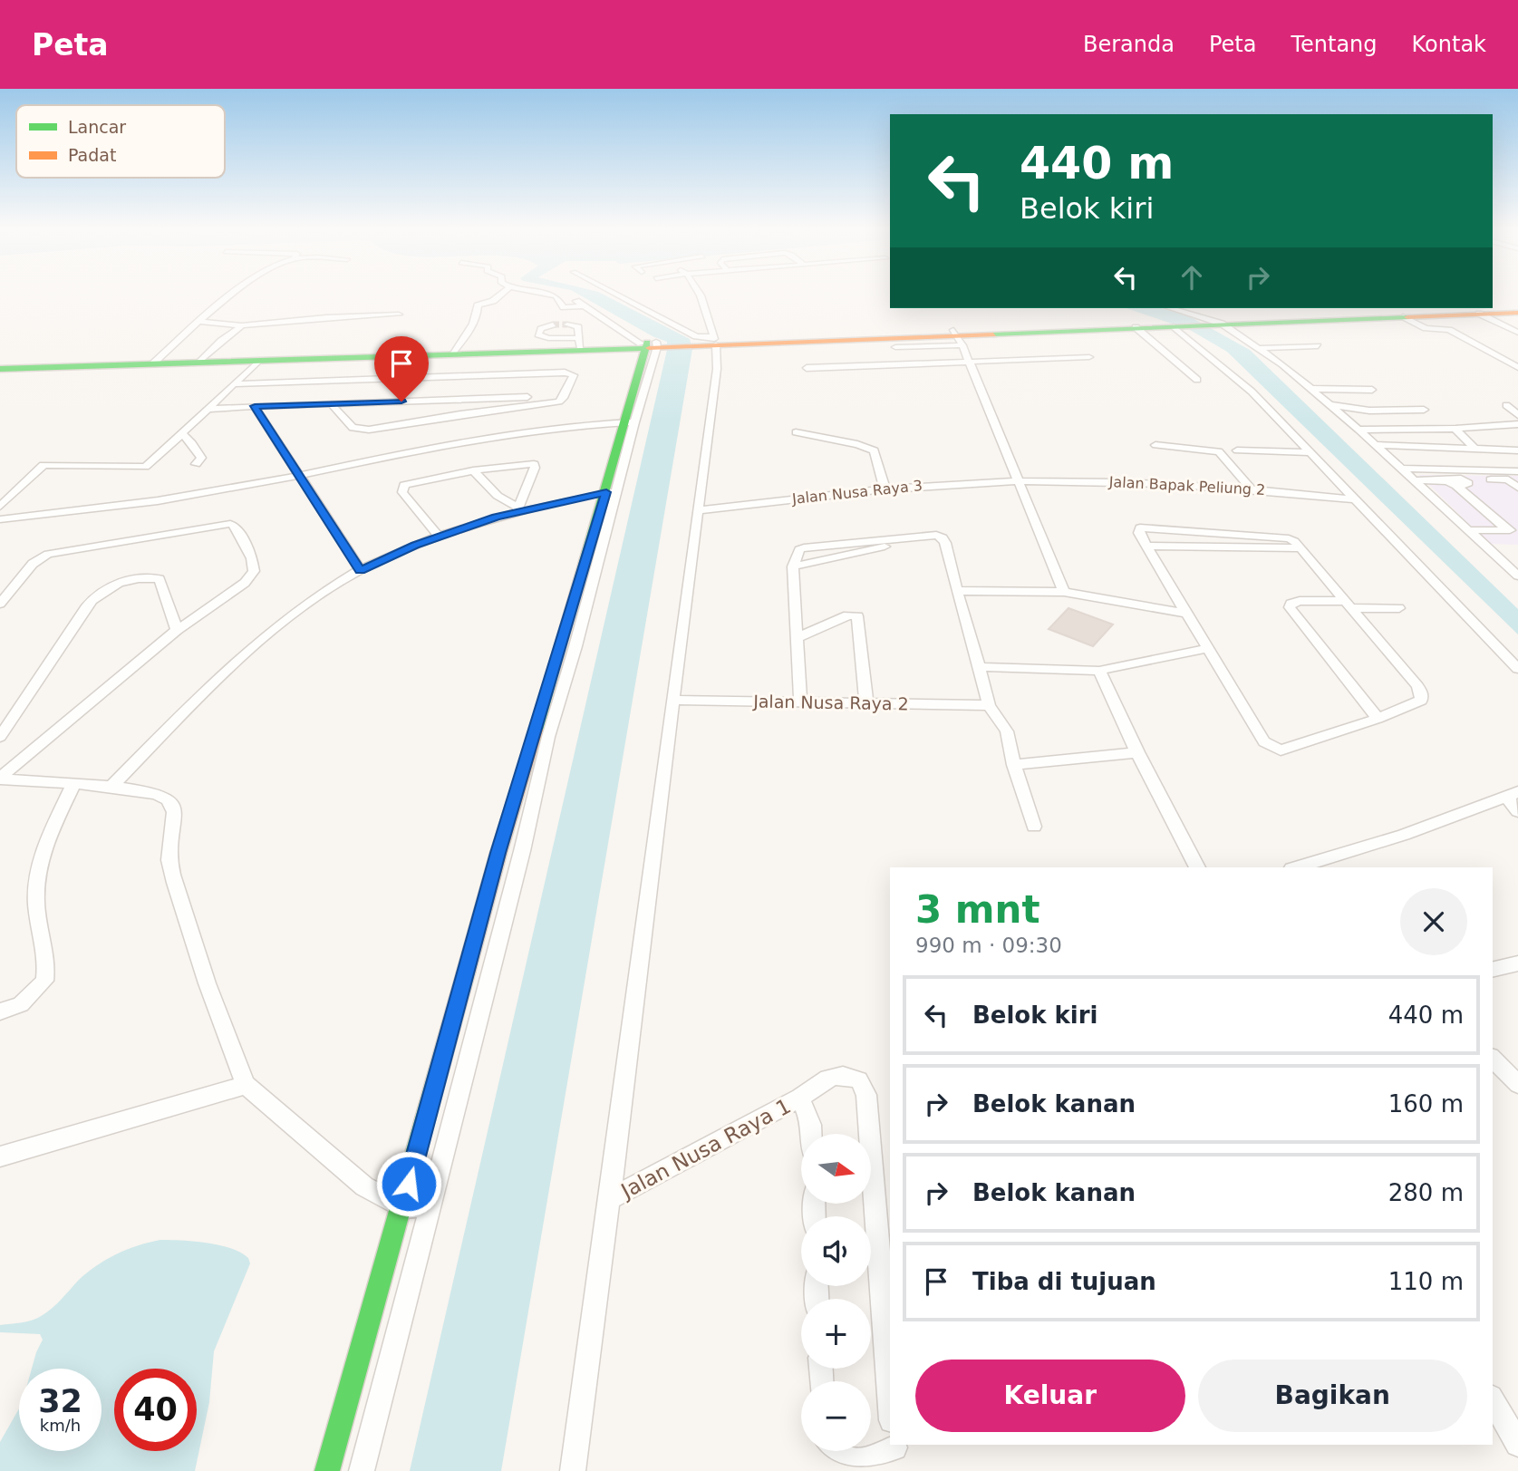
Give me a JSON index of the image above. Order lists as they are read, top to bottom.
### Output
{
  "streets": {
    "street": [
      "Jalan Bapak Peliung 2",
      "Jalan Nusa Raya 3",
      "Jalan Nusa Raya 2",
      "Jalan Nusa Raya 1"
    ]
  },
  "crossings": [
    ["Jalan Bapak Peliung 2", "Jalan Nusa Raya 3"]
  ],
  "legend": ["Lancar", "Padat"],
  "north": "right",
  "page": {
    "header": "Peta",
    "nav": [
      "Beranda",
      "Peta",
      "Tentang",
      "Kontak"
    ],
    "turn": ["440 m", "Belok kiri"],
    "heading": ["3 mnt", "990 m · 09:30"],
    "list": [
      {
        "name": "Belok kiri",
        "value": "440 m"
      },
      {
        "name": "Belok kanan",
        "value": "160 m"
      },
      {
        "name": "Belok kanan",
        "value": "280 m"
      },
      {
        "name": "Tiba di tujuan",
        "value": "110 m"
      }
    ],
    "map_buttons": ["+", "−"],
    "buttons": ["Keluar", "Bagikan"],
    "speed": "32 km/h",
    "limit": "40"
  }
}
